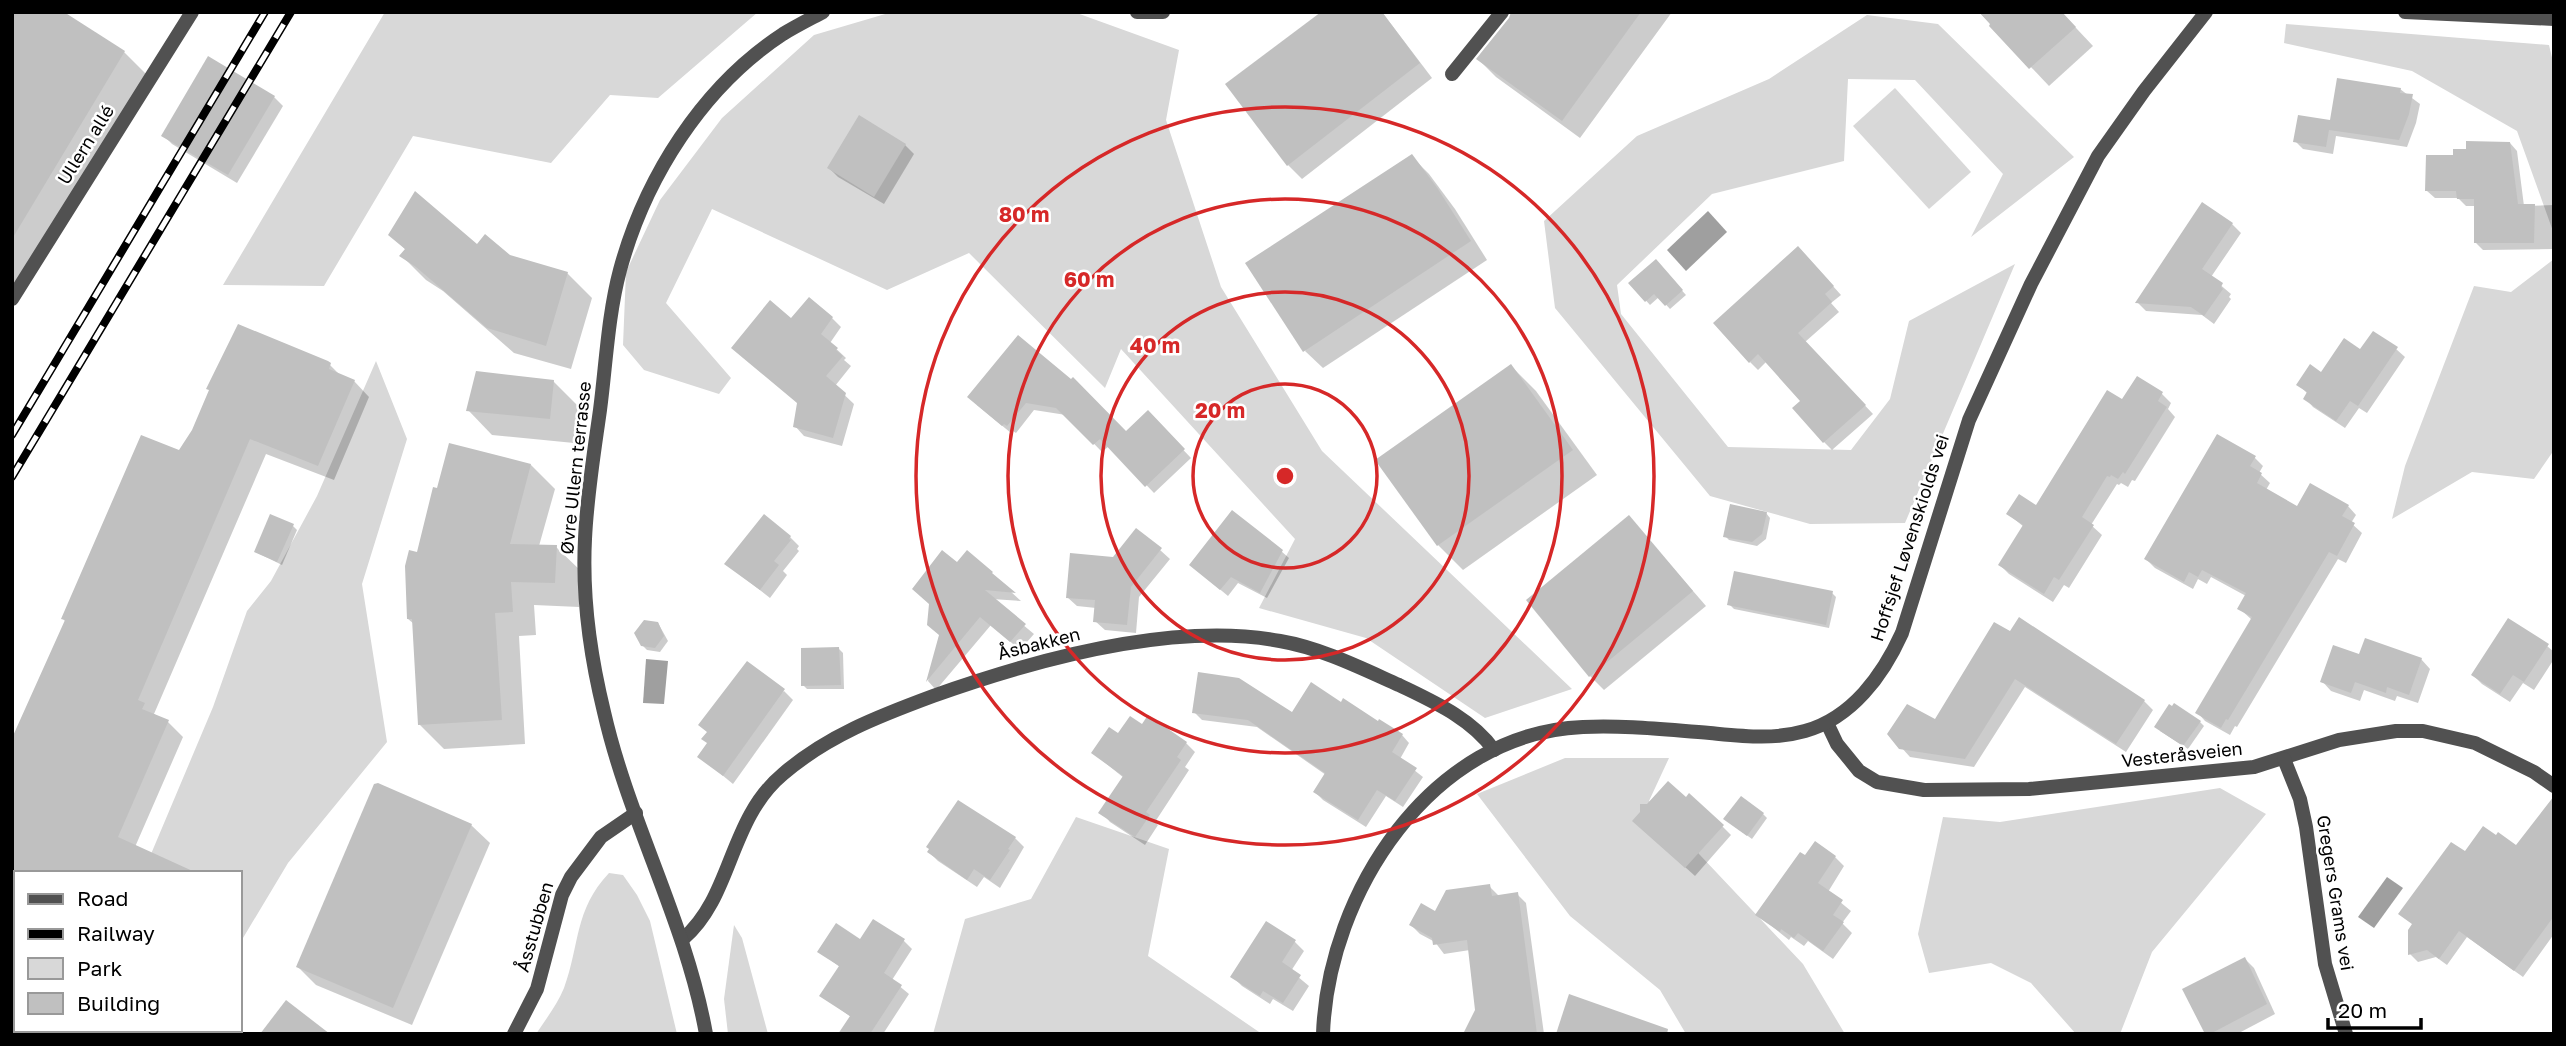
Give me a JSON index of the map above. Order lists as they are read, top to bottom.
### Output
{
  "streets": {
    "street": [
      "Ullern allé",
      "Øvre Ullern terrasse",
      "Hoffsjef Løvenskiolds vei",
      "Åsbakken",
      "Vesteråsveien",
      "Gregers Grams vei",
      "Åsstubben"
    ]
  },
  "crossings": [
    ["Øvre Ullern terrasse", "Åsbakken"],
    ["Øvre Ullern terrasse", "Åsstubben"],
    ["Hoffsjef Løvenskiolds vei", "Åsbakken"],
    ["Hoffsjef Løvenskiolds vei", "Vesteråsveien"],
    ["Vesteråsveien", "Gregers Grams vei"]
  ],
  "legend": [
    "Road",
    "Railway",
    "Park",
    "Building"
  ],
  "scale_bar": "20 m",
  "rings": [
    "80 m",
    "60 m",
    "40 m",
    "20 m"
  ]
}
